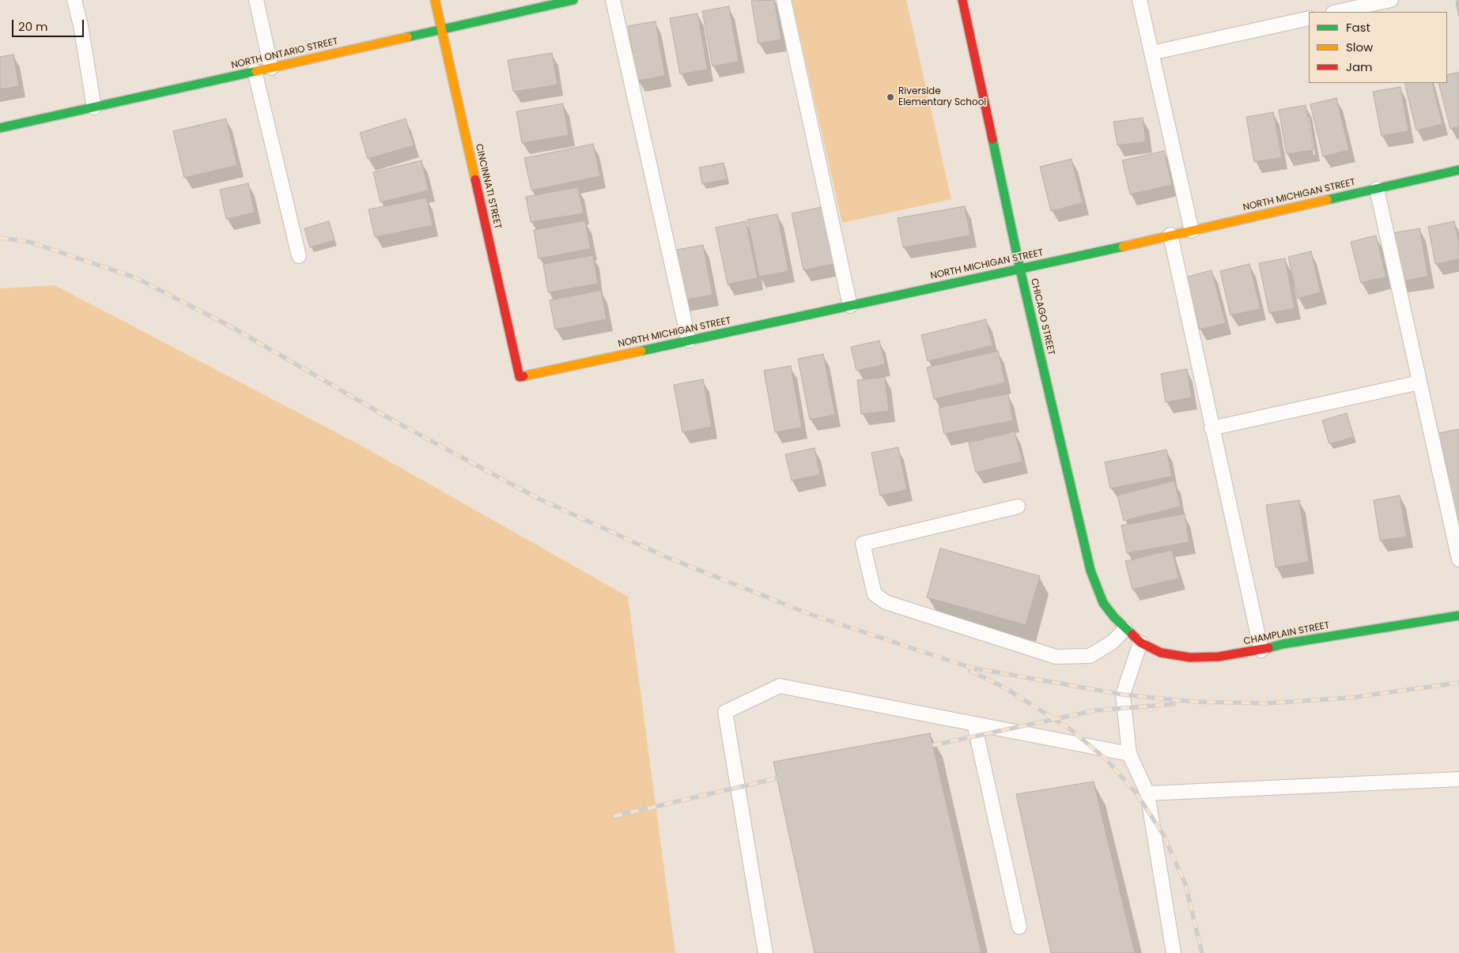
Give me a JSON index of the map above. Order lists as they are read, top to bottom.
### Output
{
  "streets": {
    "street": [
      "NORTH ONTARIO STREET",
      "CINCINNATI STREET",
      "NORTH MICHIGAN STREET",
      "CHICAGO STREET",
      "CHAMPLAIN STREET"
    ]
  },
  "crossings": [
    ["NORTH ONTARIO STREET", "CINCINNATI STREET"],
    ["CINCINNATI STREET", "NORTH MICHIGAN STREET"],
    ["NORTH MICHIGAN STREET", "CHICAGO STREET"],
    ["CHICAGO STREET", "CHAMPLAIN STREET"]
  ],
  "places": ["Riverside Elementary School"],
  "legend": ["Fast", "Slow", "Jam"],
  "scale_bar": "20 m"
}
